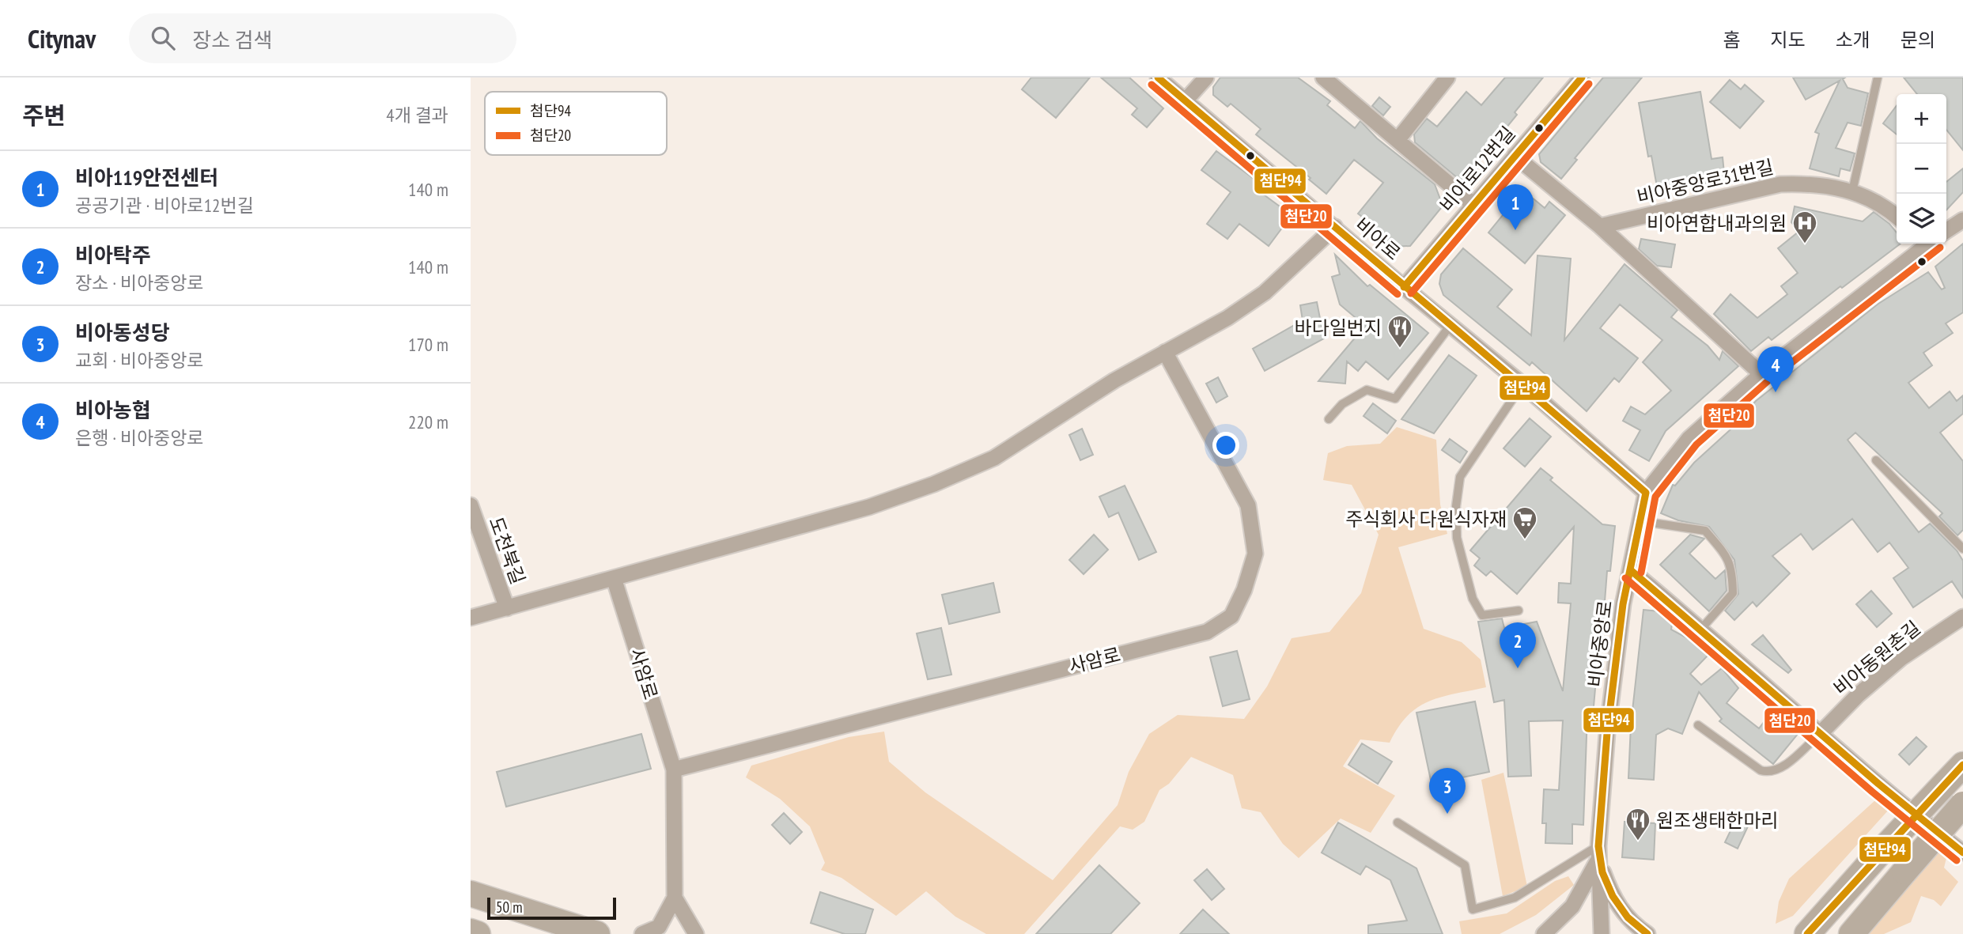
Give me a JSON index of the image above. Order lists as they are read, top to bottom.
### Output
{
  "streets": {
    "street": [
      "비아로12번길",
      "비아중앙로31번길",
      "비아로",
      "도천북길",
      "비아중앙로",
      "비아동원촌길",
      "사암로"
    ]
  },
  "crossings": [
    ["비아로12번길", "비아로"],
    ["비아로", "비아중앙로"]
  ],
  "places": {
    "hospital": ["비아연합내과의원"],
    "restaurant": ["바다일번지", "원조생태한마리"],
    "supermarket": ["주식회사 다원식자재"]
  },
  "lines": ["transit line 첨단94", "transit line 첨단20"],
  "legend": ["첨단94", "첨단20"],
  "scale_bar": "50 m",
  "page": {
    "header": "Citynav",
    "search": "장소 검색",
    "nav": [
      "홈",
      "지도",
      "소개",
      "문의"
    ],
    "heading": ["주변", "4개 결과"],
    "map_buttons": ["+", "−"],
    "list": [
      {
        "mark": "1",
        "name": "비아119안전센터",
        "note": "공공기관 · 비아로12번길",
        "value": "140 m"
      },
      {
        "mark": "2",
        "name": "비아탁주",
        "note": "장소 · 비아중앙로",
        "value": "140 m"
      },
      {
        "mark": "3",
        "name": "비아동성당",
        "note": "교회 · 비아중앙로",
        "value": "170 m"
      },
      {
        "mark": "4",
        "name": "비아농협",
        "note": "은행 · 비아중앙로",
        "value": "220 m"
      }
    ],
    "pins": [
      "1",
      "4",
      "2",
      "3"
    ],
    "scale": "50 m"
  }
}
